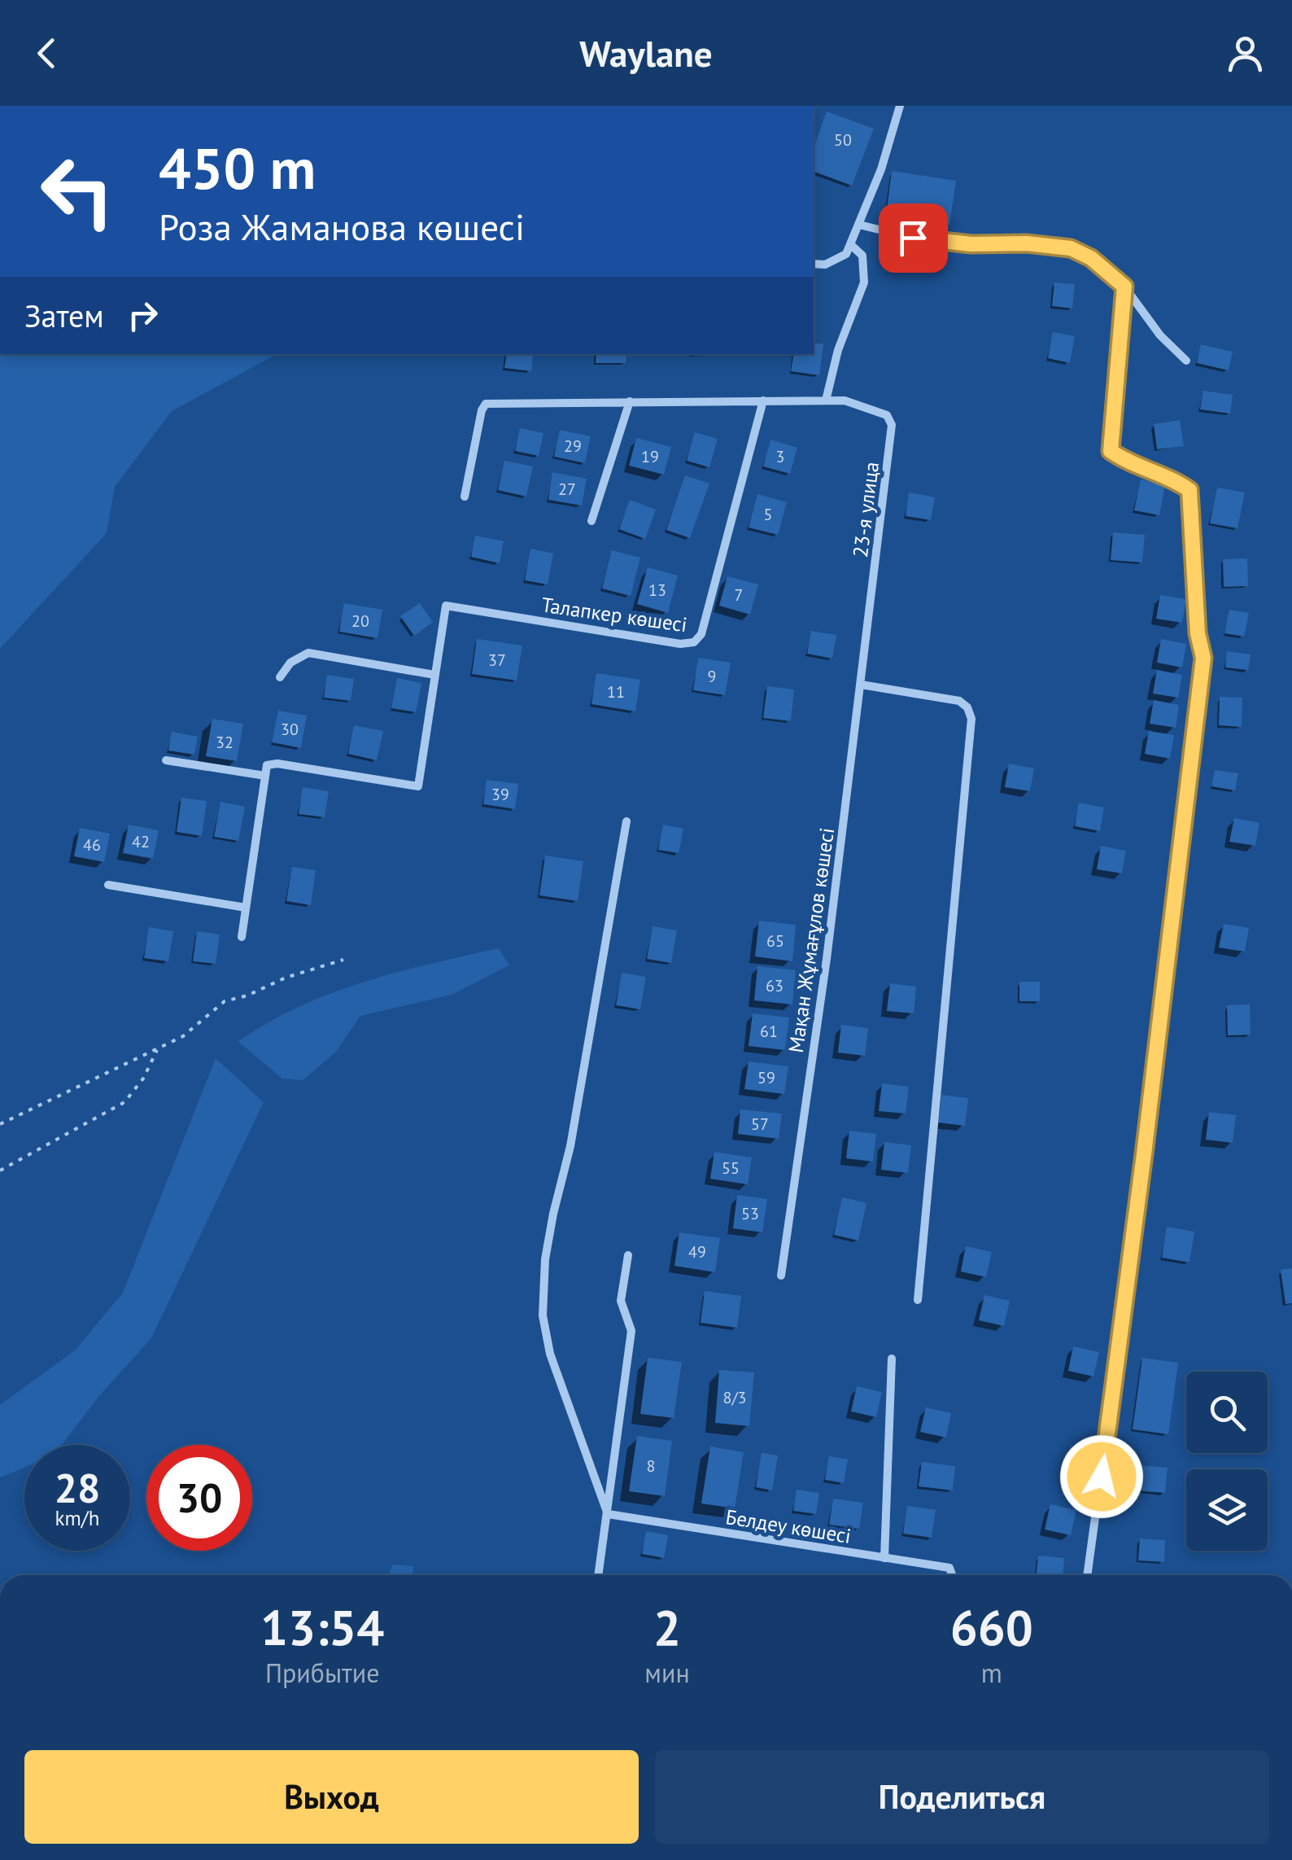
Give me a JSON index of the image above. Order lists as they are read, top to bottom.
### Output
{
  "streets": {
    "street": [
      "23-я улица",
      "Талапкер көшесі",
      "Мақан Жұмағұлов көшесі",
      "Белдеу көшесі"
    ]
  },
  "crossings": [
    ["23-я улица", "Мақан Жұмағұлов көшесі"]
  ],
  "house_numbers": [
    "50",
    "29",
    "19",
    "3",
    "27",
    "5",
    "13",
    "7",
    "20",
    "37",
    "9",
    "11",
    "30",
    "32",
    "39",
    "42",
    "46",
    "65",
    "63",
    "61",
    "59",
    "57",
    "55",
    "53",
    "49",
    "8/3",
    "8"
  ],
  "page": {
    "header": "Waylane",
    "turn": ["450 m", "Роза Жаманова көшесі"],
    "then": "Затем",
    "speed": "28 km/h",
    "limit": "30",
    "eta": [
      "13:54",
      "Прибытие",
      "2",
      "мин",
      "660",
      "m"
    ],
    "buttons": ["Выход", "Поделиться"]
  }
}
